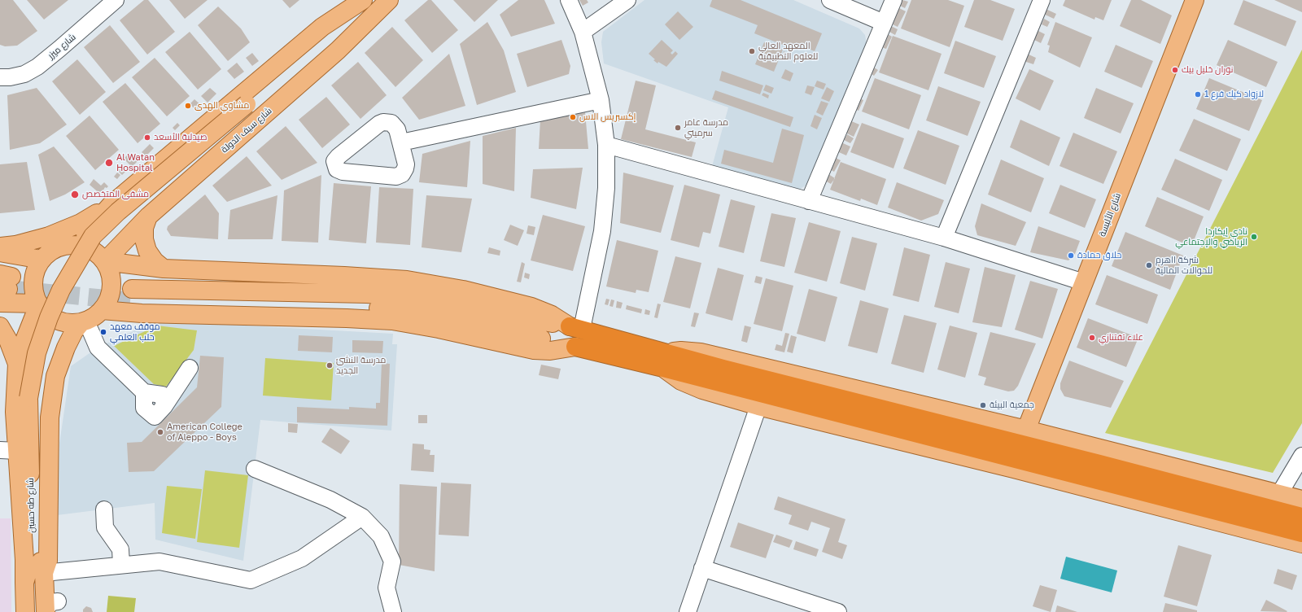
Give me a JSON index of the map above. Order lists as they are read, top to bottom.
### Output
{
  "streets": {
    "main road": ["شارع سيف الدولة", "شارع الألبسة", "شارع طه حسين"],
    "street": ["شارع ميزر"]
  },
  "places": [
    "المعهد العالي للعلوم التطبيقية",
    "نوران خليل بيك",
    "لازواد كيك فرع 1",
    "مشاوي الهدى",
    "إكسبريس الاس",
    "مدرسة عامر سرميني",
    "صيدلية الأسعد",
    "Al Watan Hospital",
    "مشفى المتخصص",
    "نادي إيكاردا الرياضي والإجتماعي",
    "حلاق حمادة",
    "شركة ااهرم للحوالات المالية",
    "موقف معهد حلب العلمي",
    "علاء تفتنازي",
    "مدرسة النشئ الجديد",
    "جمعية البيئة",
    "American College of Aleppo - Boys"
  ]
}
